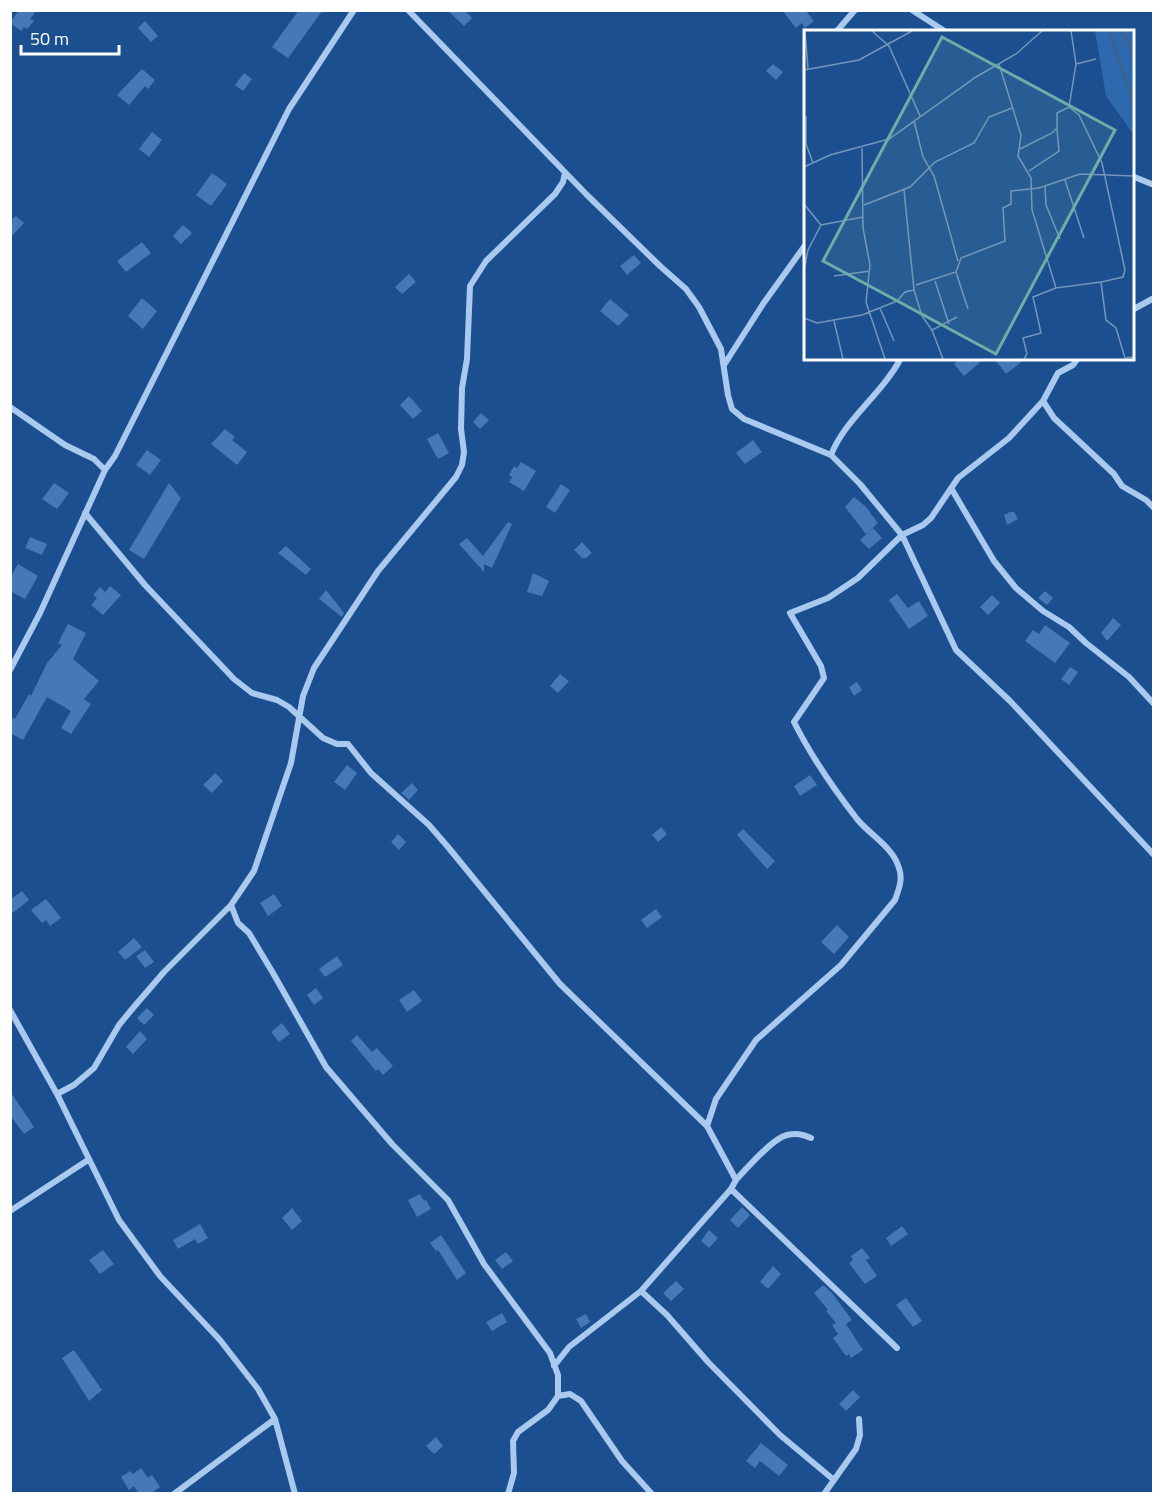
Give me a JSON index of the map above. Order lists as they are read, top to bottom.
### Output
{
  "scale_bar": "50 m"
}
